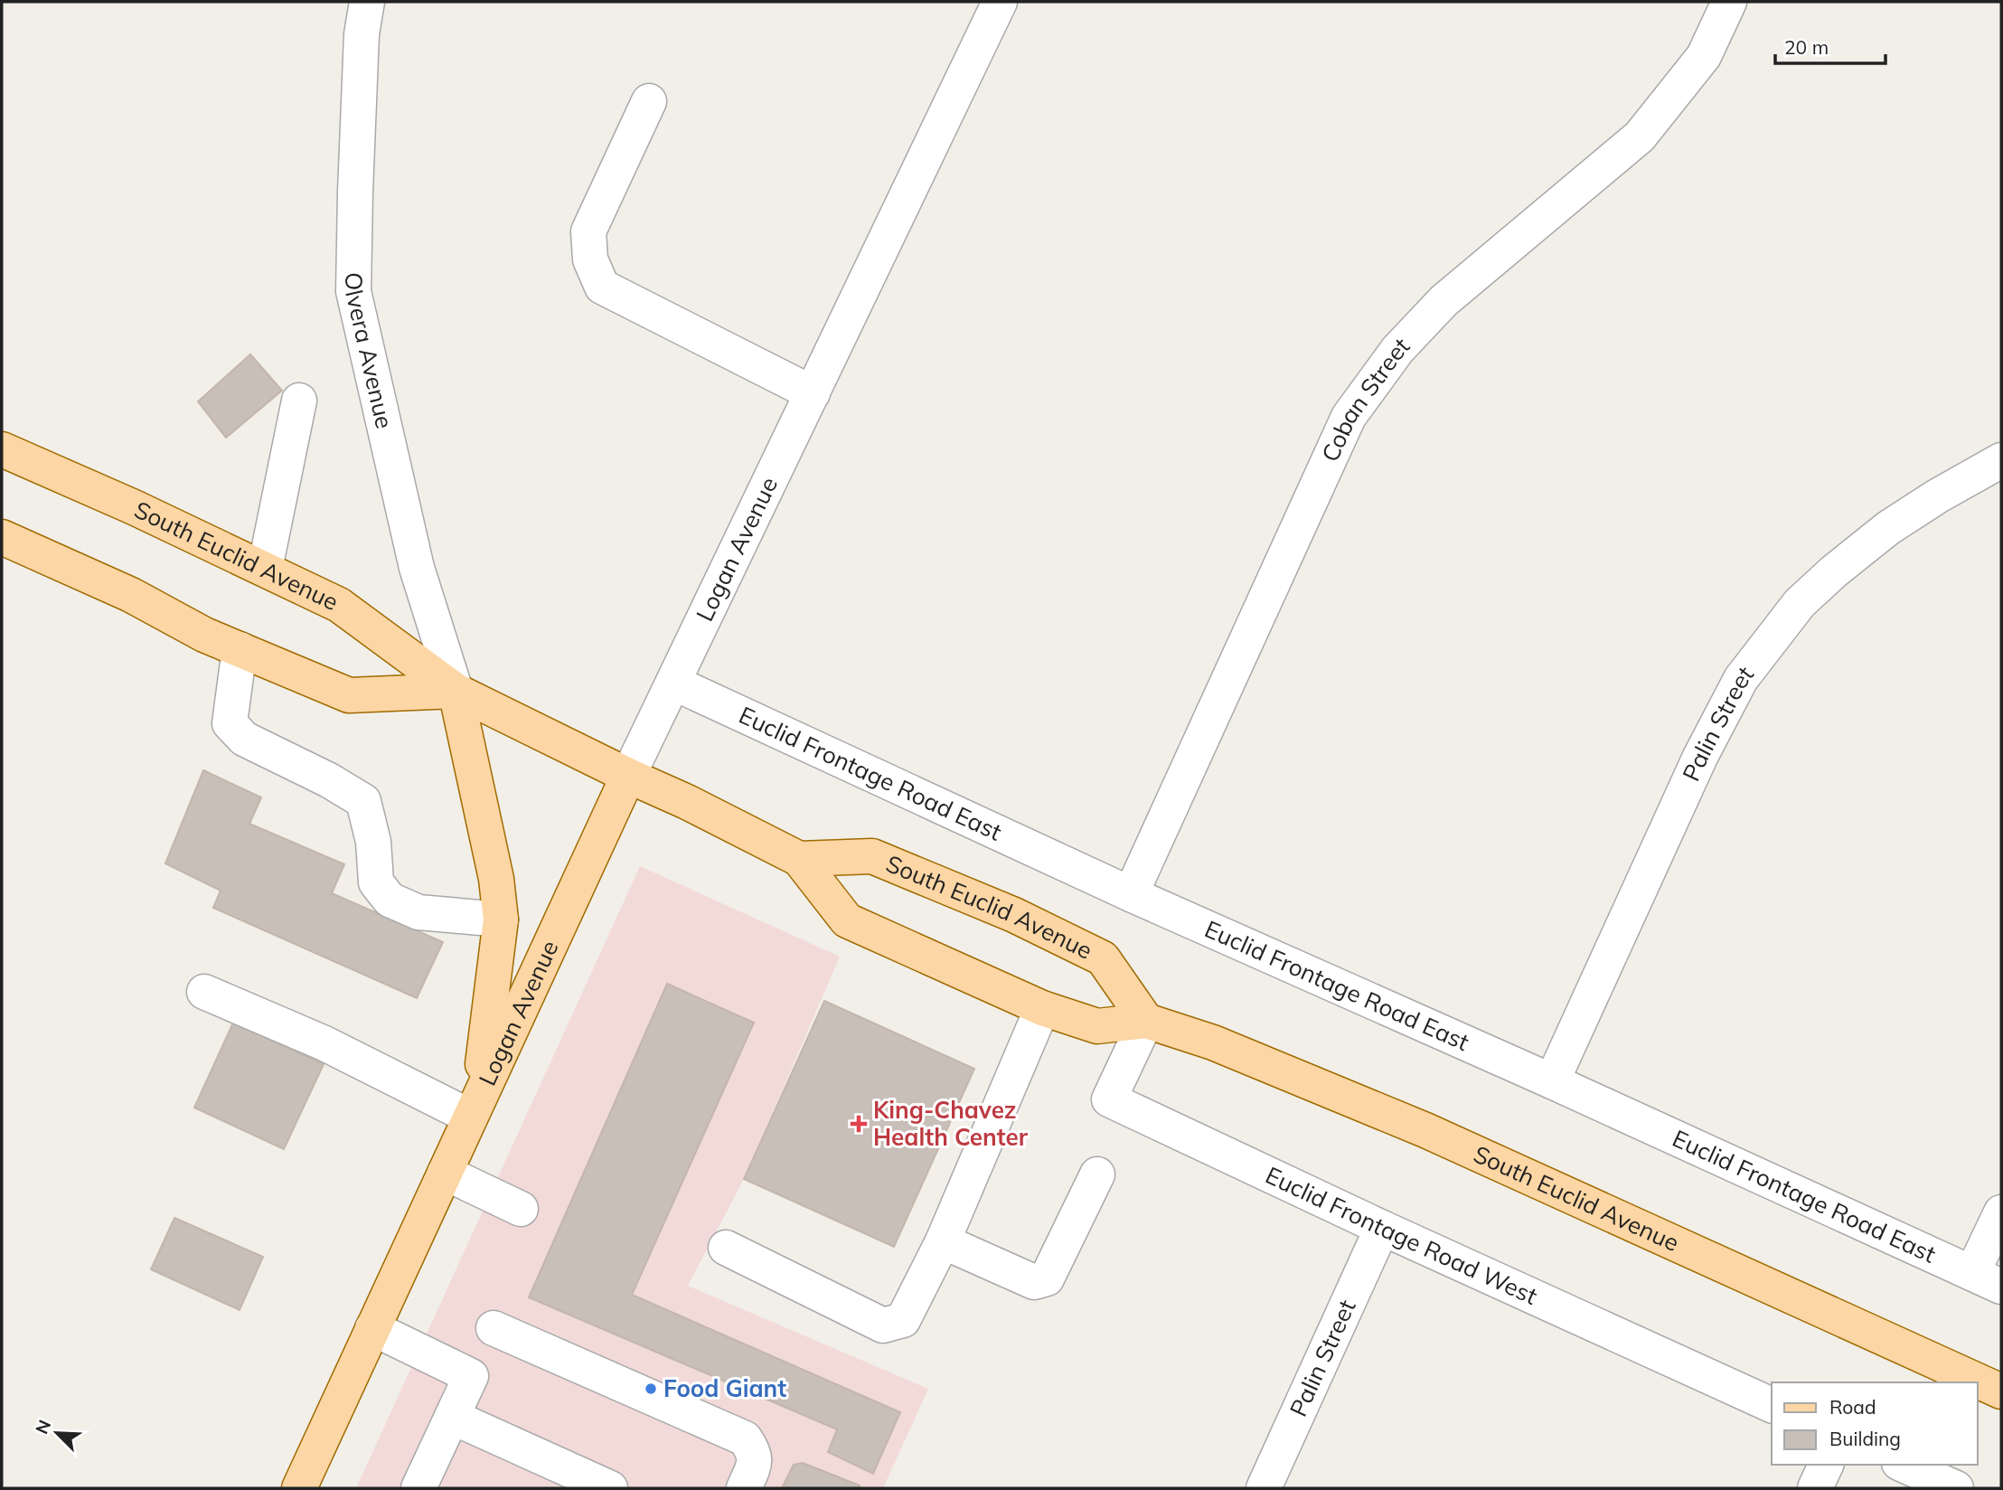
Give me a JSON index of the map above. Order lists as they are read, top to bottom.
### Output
{
  "streets": {
    "main road": ["Logan Avenue", "South Euclid Avenue"],
    "street": [
      "Olvera Avenue",
      "Coban Street",
      "Palin Street",
      "Euclid Frontage Road East",
      "Euclid Frontage Road West"
    ]
  },
  "crossings": [
    ["Olvera Avenue", "Logan Avenue"],
    ["Olvera Avenue", "South Euclid Avenue"],
    ["Coban Street", "Euclid Frontage Road East"],
    ["Logan Avenue", "South Euclid Avenue"],
    ["Logan Avenue", "Euclid Frontage Road East"],
    ["South Euclid Avenue", "Euclid Frontage Road West"],
    ["Palin Street", "Euclid Frontage Road East"],
    ["Palin Street", "Euclid Frontage Road West"]
  ],
  "places": {
    "health": ["King-Chavez Health Center"],
    "other": ["Food Giant"]
  },
  "legend": ["Road", "Building"],
  "scale_bar": "20 m",
  "north": "top left"
}
